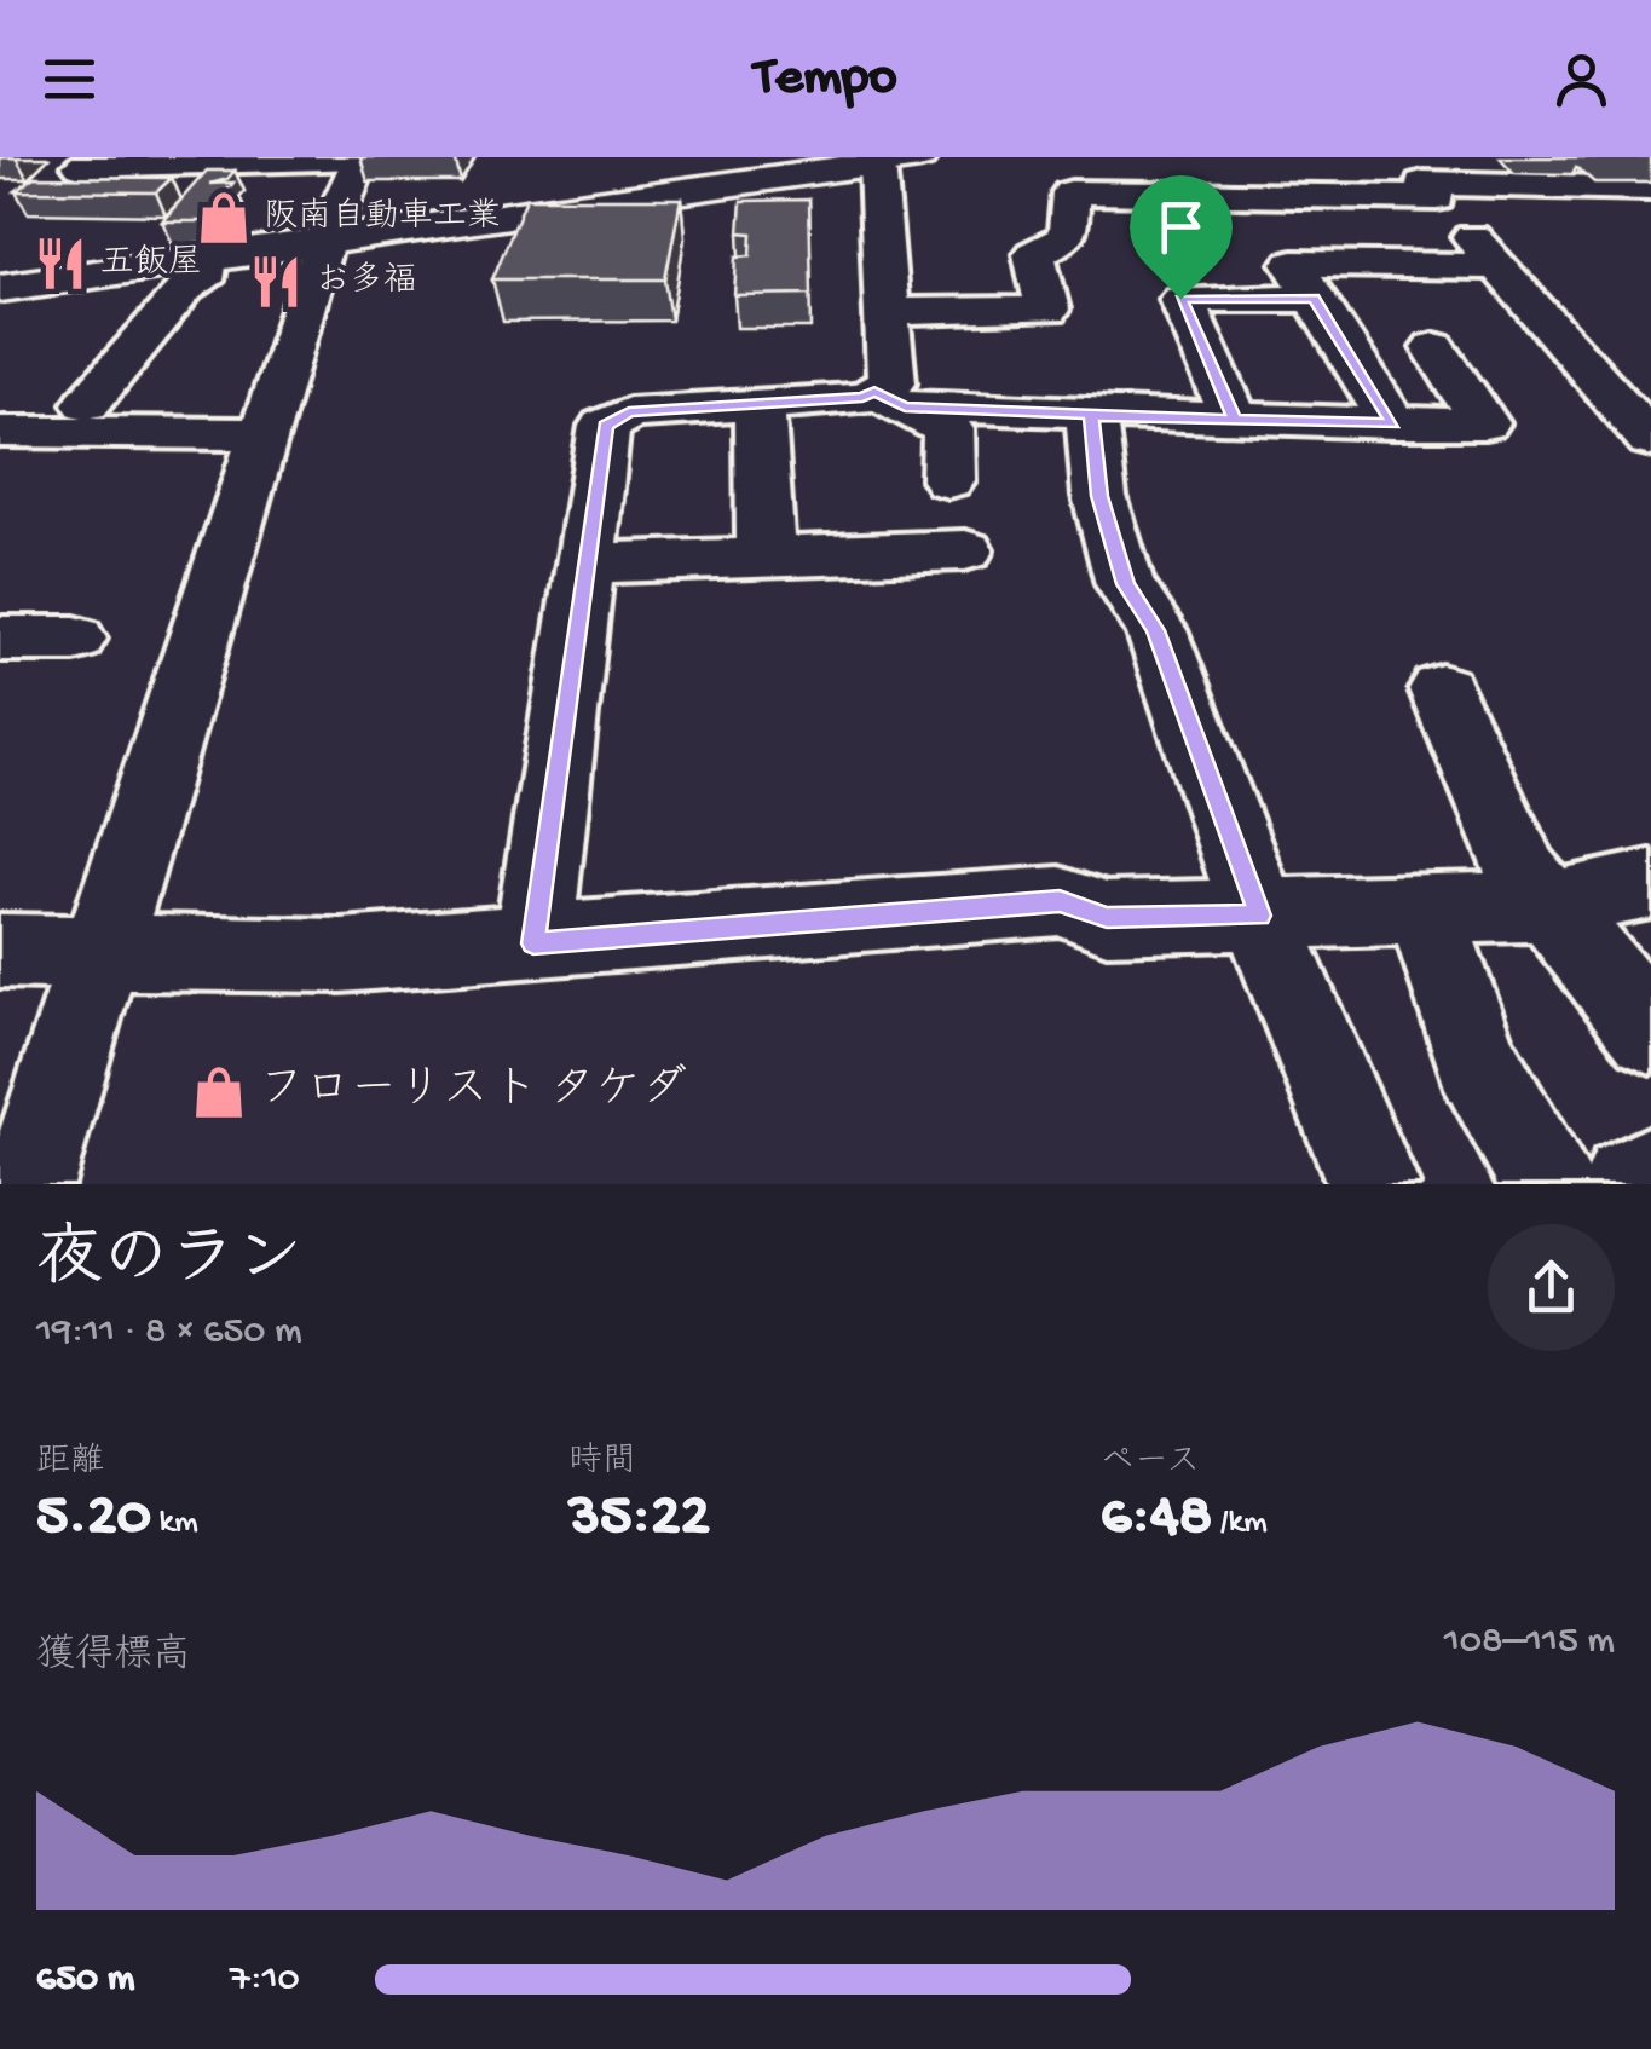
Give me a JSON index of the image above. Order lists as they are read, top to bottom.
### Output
{
  "places": {
    "shop": ["阪南自動車工業", "フローリスト タケダ"],
    "restaurant": ["五飯屋", "お多福"]
  },
  "page": {
    "header": "Tempo",
    "heading": ["夜のラン", "19:11 · 8 × 650 m"],
    "stats": [
      ["距離", "5.20 km"],
      ["時間", "35:22"],
      ["ペース", "6:48 /km"]
    ],
    "chart": ["獲得標高", "108–115 m"],
    "list": [
      {
        "name": "650 m",
        "note": "7:10"
      }
    ]
  }
}
